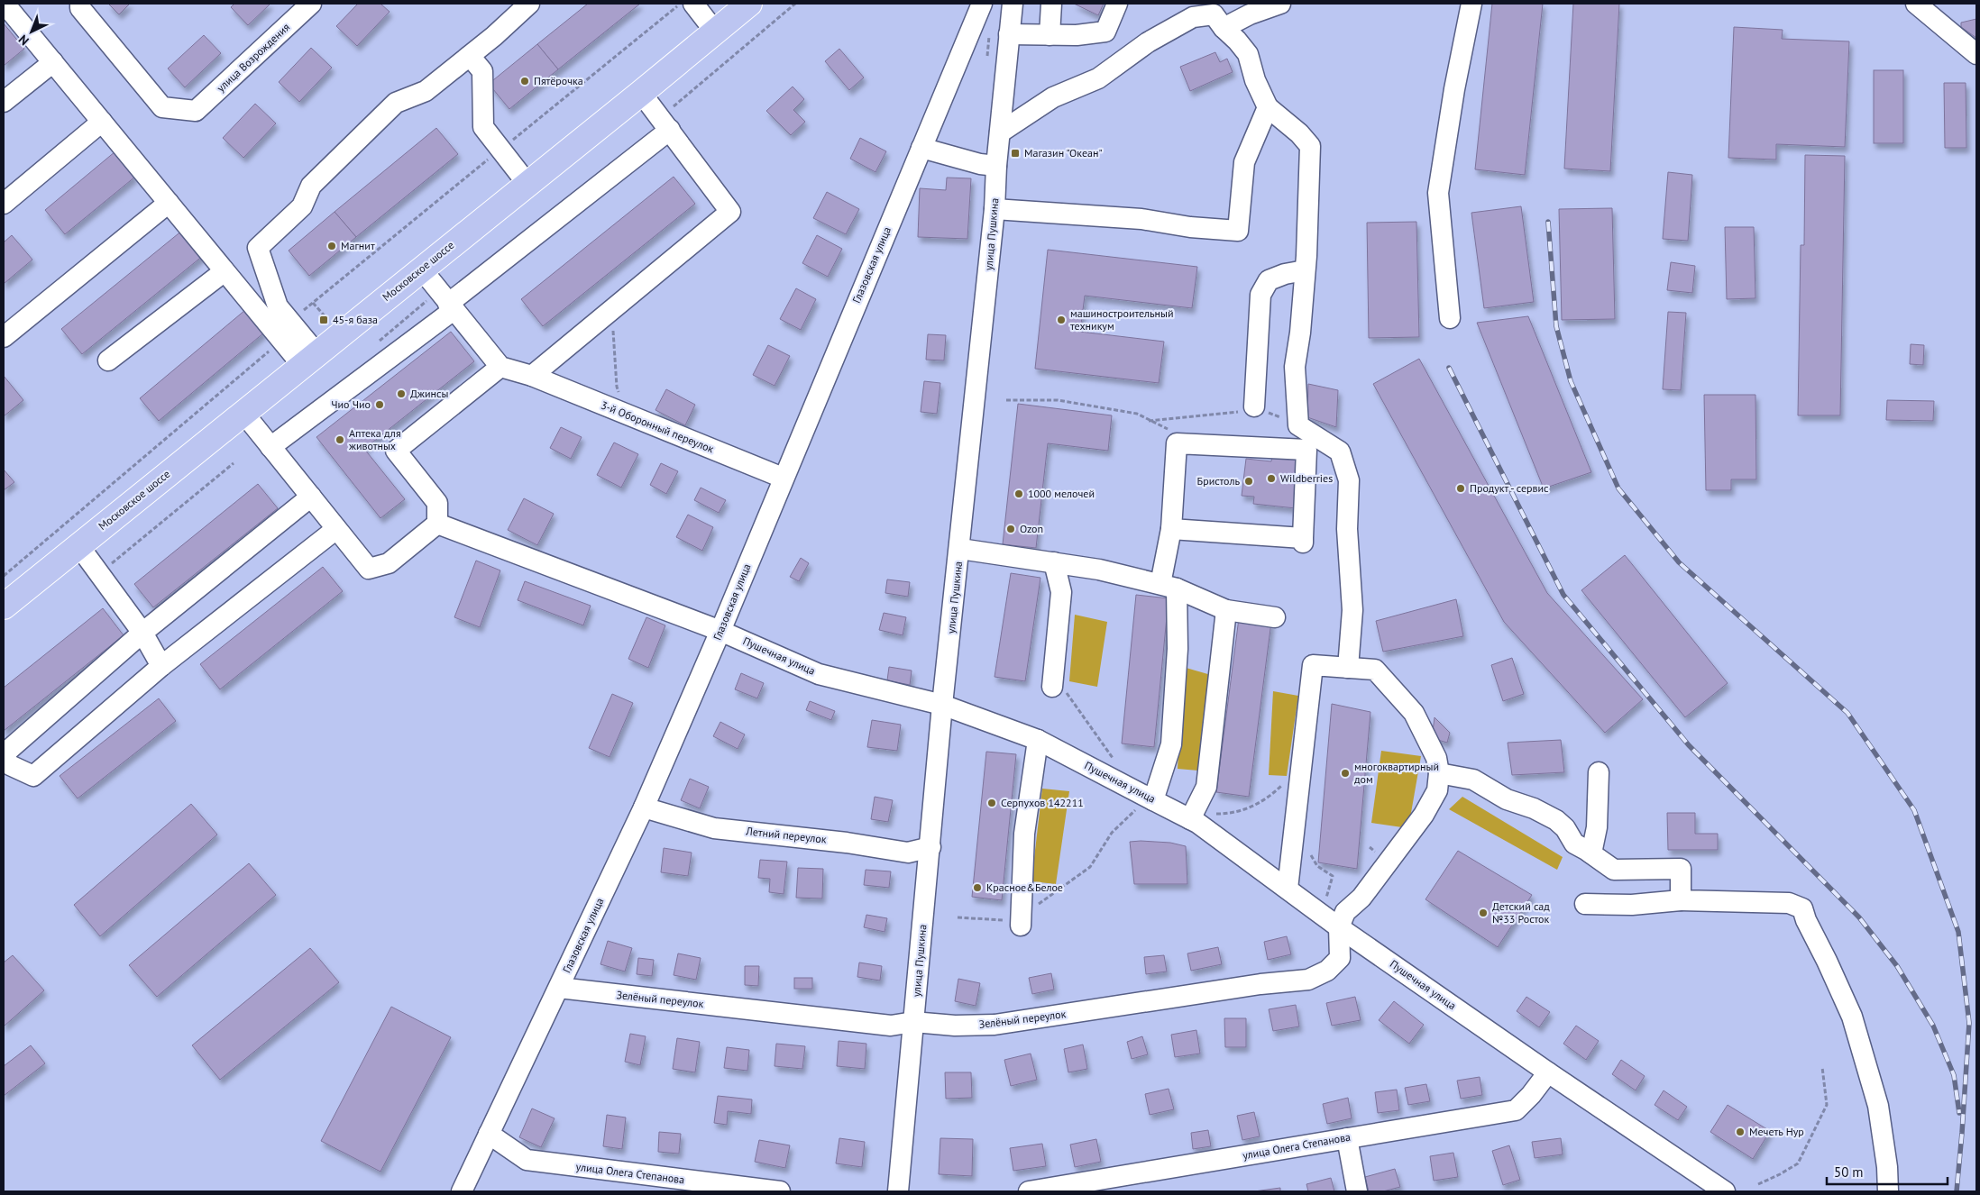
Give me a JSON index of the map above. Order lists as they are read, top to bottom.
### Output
{
  "streets": {
    "main road": ["Московское шоссе"],
    "street": [
      "улица Возрождения",
      "улица Пушкина",
      "Глазовская улица",
      "3-й Оборонный переулок",
      "Пушечная улица",
      "Летний переулок",
      "Зелёный переулок",
      "улица Олега Степанова"
    ]
  },
  "crossings": [
    ["улица Пушкина", "Пушечная улица"],
    ["улица Пушкина", "Летний переулок"],
    ["улица Пушкина", "Зелёный переулок"],
    ["Глазовская улица", "3-й Оборонный переулок"],
    ["Глазовская улица", "Пушечная улица"],
    ["Глазовская улица", "Летний переулок"],
    ["Глазовская улица", "Зелёный переулок"],
    ["Глазовская улица", "улица Олега Степанова"],
    ["Пушечная улица", "Зелёный переулок"],
    ["Пушечная улица", "улица Олега Степанова"]
  ],
  "places": {
    "other": [
      "Пятёрочка",
      "Магнит",
      "машиностроительный техникум",
      "Джинсы",
      "Чио Чио",
      "Аптека для животных",
      "Wildberries",
      "Бристоль",
      "Продукт - сервис",
      "1000 мелочей",
      "Ozon",
      "многоквартирный дом",
      "Серпухов 142211",
      "Красное&Белое",
      "Детский сад №33 Росток",
      "Мечеть Нур"
    ],
    "transit": ["Магазин \"Океан\"", "45-я база"]
  },
  "scale_bar": "50 m",
  "north": "bottom left"
}
